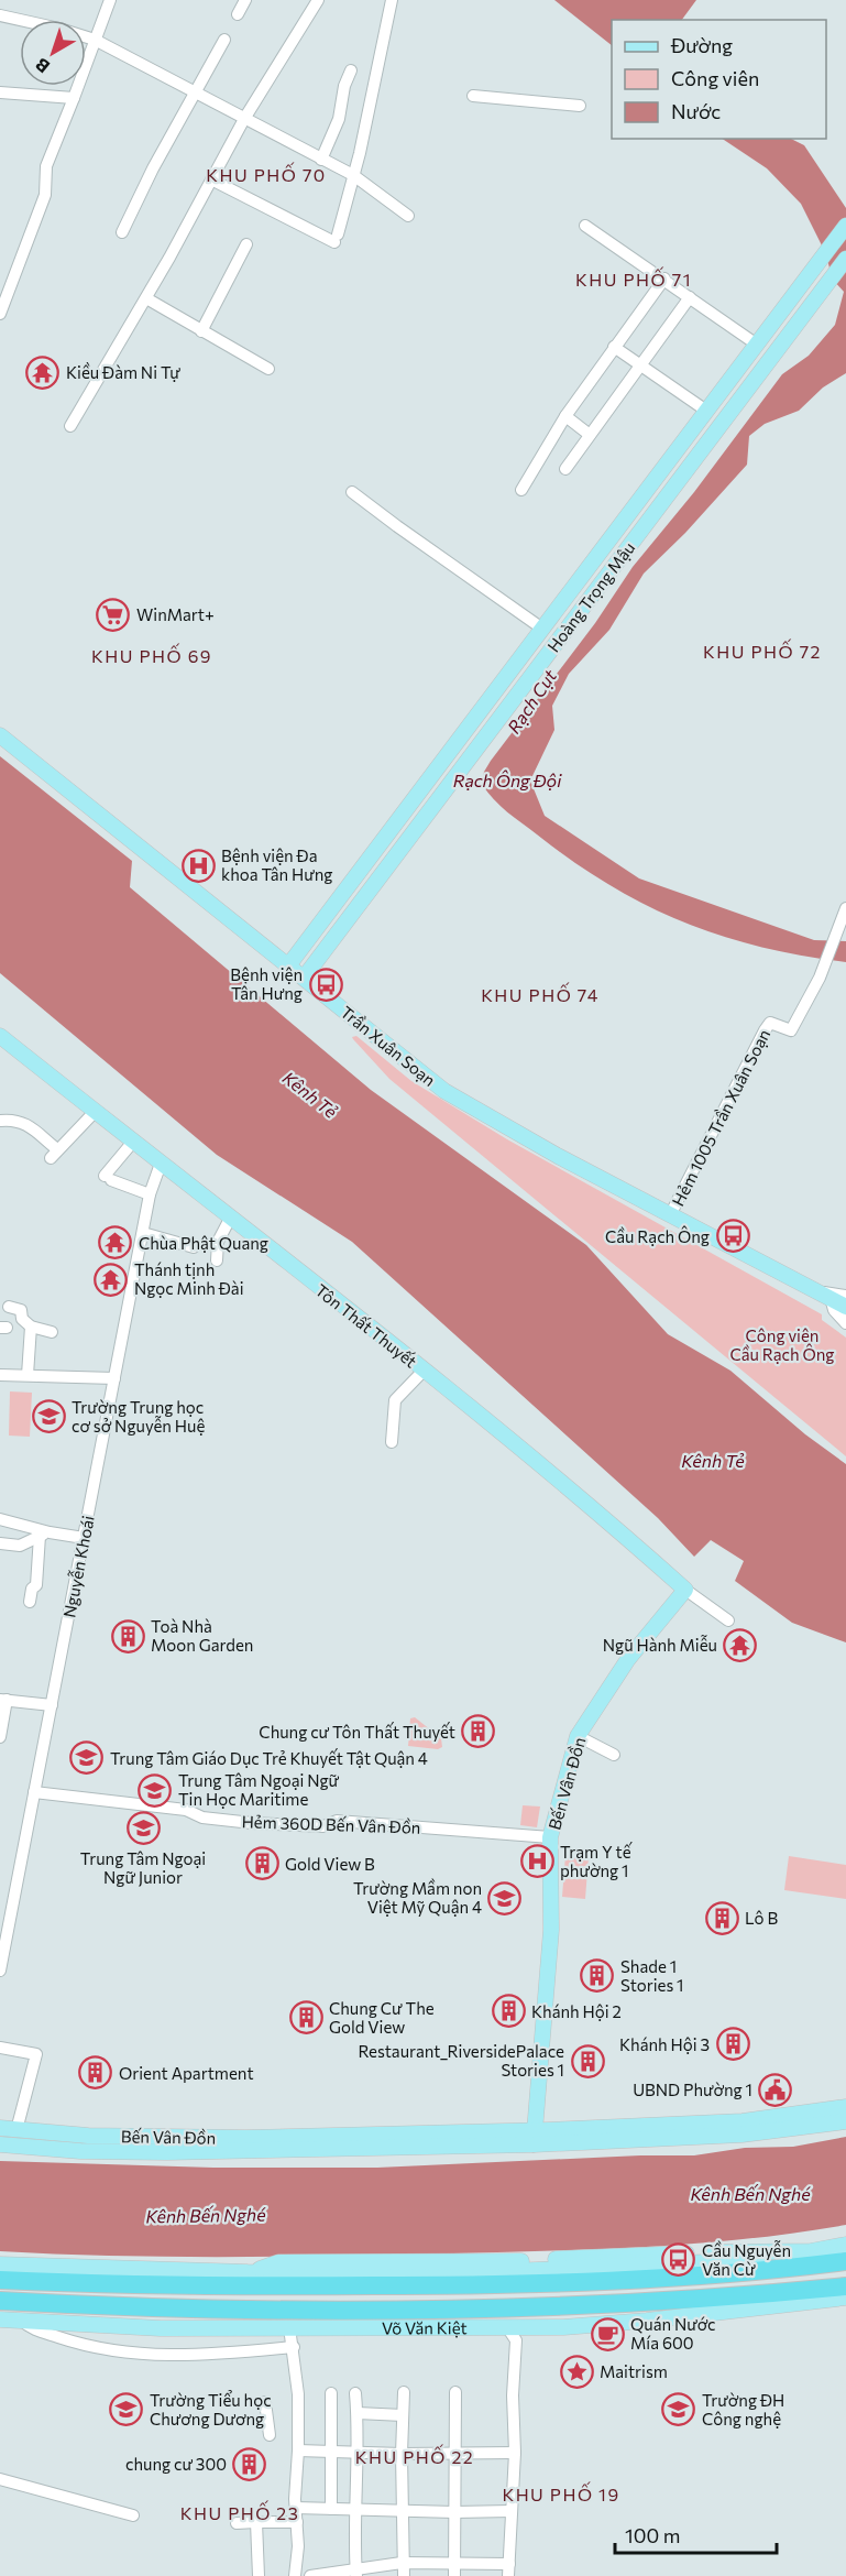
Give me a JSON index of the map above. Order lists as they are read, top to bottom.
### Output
{
  "streets": {
    "highway": ["Võ Văn Kiệt"],
    "main road": [
      "Hoàng Trọng Mậu",
      "Trần Xuân Soạn",
      "Tôn Thất Thuyết",
      "Bến Vân Đồn"
    ],
    "street": ["Hẻm 1005 Trần Xuân Soạn", "Nguyễn Khoái", "Hẻm 360D Bến Vân Đồn"]
  },
  "crossings": [
    ["Hoàng Trọng Mậu", "Trần Xuân Soạn"],
    ["Trần Xuân Soạn", "Hẻm 1005 Trần Xuân Soạn"],
    ["Tôn Thất Thuyết", "Nguyễn Khoái"],
    ["Tôn Thất Thuyết", "Bến Vân Đồn"],
    ["Nguyễn Khoái", "Hẻm 360D Bến Vân Đồn"],
    ["Bến Vân Đồn", "Hẻm 360D Bến Vân Đồn"]
  ],
  "districts": [
    "KHU PHỐ 70",
    "KHU PHỐ 71",
    "KHU PHỐ 72",
    "KHU PHỐ 69",
    "KHU PHỐ 74",
    "KHU PHỐ 22",
    "KHU PHỐ 19",
    "KHU PHỐ 23"
  ],
  "water": [
    "Rạch Cụt",
    "Rạch Ông Đội",
    "Kênh Tẻ",
    "Kênh Bến Nghé"
  ],
  "parks": ["Công viên Cầu Rạch Ông"],
  "places": {
    "temple": [
      "Kiều Đàm Ni Tự",
      "Chùa Phật Quang",
      "Thánh tịnh Ngọc Minh Đài",
      "Ngũ Hành Miễu"
    ],
    "supermarket": ["WinMart+"],
    "hospital": ["Bệnh viện Đa khoa Tân Hưng", "Trạm Y tế phường 1"],
    "bus stop": ["Bệnh viện Tân Hưng", "Cầu Rạch Ông", "Cầu Nguyễn Văn Cừ"],
    "school or university": [
      "Trường Trung học cơ sở Nguyễn Huệ",
      "Trung Tâm Giáo Dục Trẻ Khuyết Tật Quận 4",
      "Trung Tâm Ngoại Ngữ Tin Học Maritime",
      "Trung Tâm Ngoại Ngữ Junior",
      "Trường Mầm non Việt Mỹ Quận 4",
      "Trường Tiểu học Chương Dương",
      "Trường ĐH Công nghệ"
    ],
    "building": [
      "Toà Nhà Moon Garden",
      "Chung cư Tôn Thất Thuyết",
      "Gold View B",
      "Lô B",
      "Shade 1 Stories 1",
      "Khánh Hội 2",
      "Chung Cư The Gold View",
      "Khánh Hội 3",
      "Restaurant_RiversidePalace Stories 1",
      "Orient Apartment",
      "chung cư 300"
    ],
    "public building": ["UBND Phường 1"],
    "cafe": ["Quán Nước Mía 600"],
    "place": ["Maitrism"]
  },
  "legend": ["Đường", "Công viên", "Nước"],
  "scale_bar": "100 m",
  "north": "bottom left"
}
